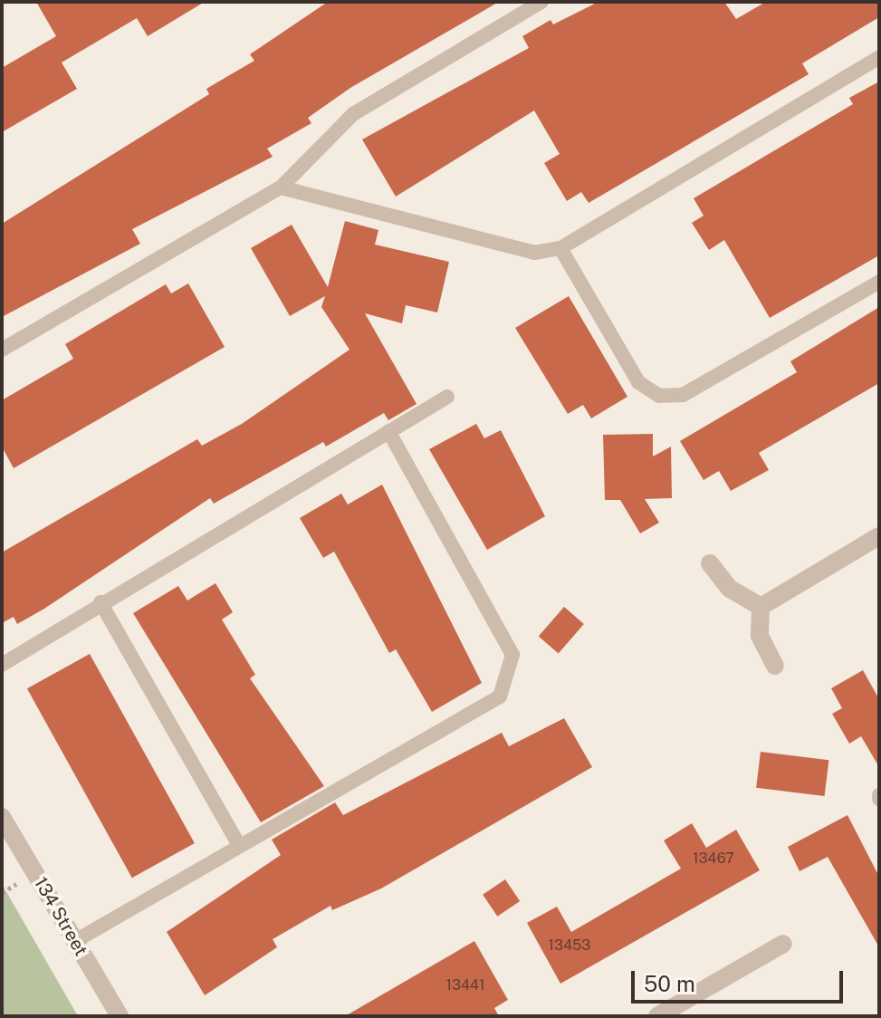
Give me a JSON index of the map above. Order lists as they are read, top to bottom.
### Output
{
  "streets": {
    "street": ["134 Street"]
  },
  "house_numbers": ["13467", "13453", "13441"],
  "scale_bar": "50 m"
}
